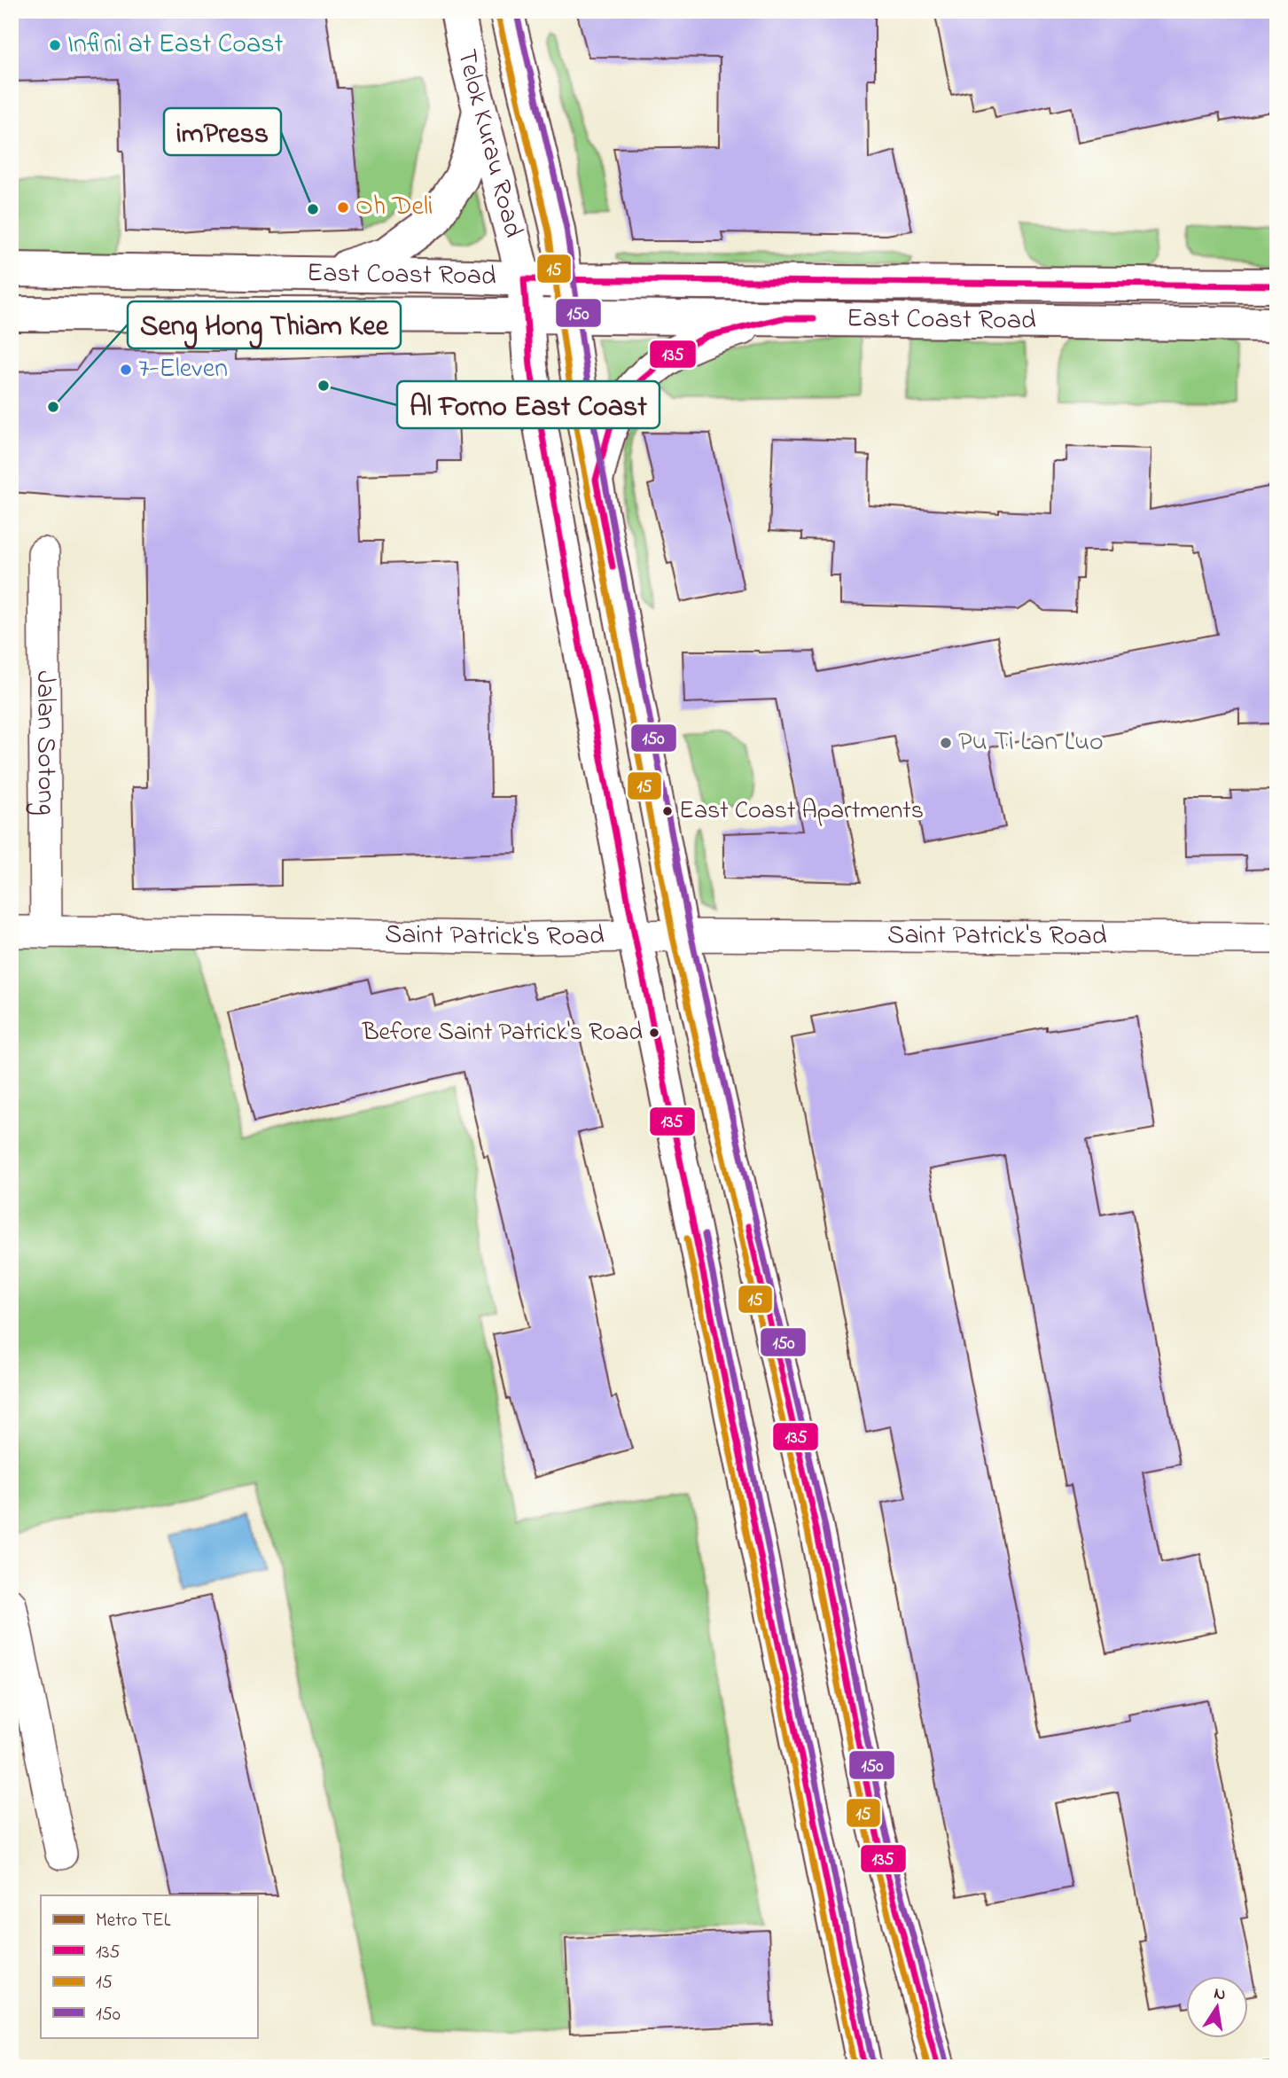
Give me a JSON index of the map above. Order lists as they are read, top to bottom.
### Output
{
  "streets": {
    "street": [
      "Telok Kurau Road",
      "East Coast Road",
      "Jalan Sotong",
      "Saint Patrick's Road"
    ]
  },
  "crossings": [
    ["Telok Kurau Road", "East Coast Road"],
    ["Telok Kurau Road", "Saint Patrick's Road"],
    ["Jalan Sotong", "Saint Patrick's Road"]
  ],
  "places": [
    "Infini at East Coast",
    "Oh Deli",
    "imPress",
    "7-Eleven",
    "Al Forno East Coast",
    "Seng Hong Thiam Kee",
    "Pu Ti Lan Luo",
    "East Coast Apartments",
    "Before Saint Patrick's Road"
  ],
  "lines": [
    "transit line 150",
    "transit line 15",
    "transit line 135",
    "metro line TEL"
  ],
  "legend": [
    "Metro TEL",
    "135",
    "15",
    "150"
  ],
  "north": "top"
}
